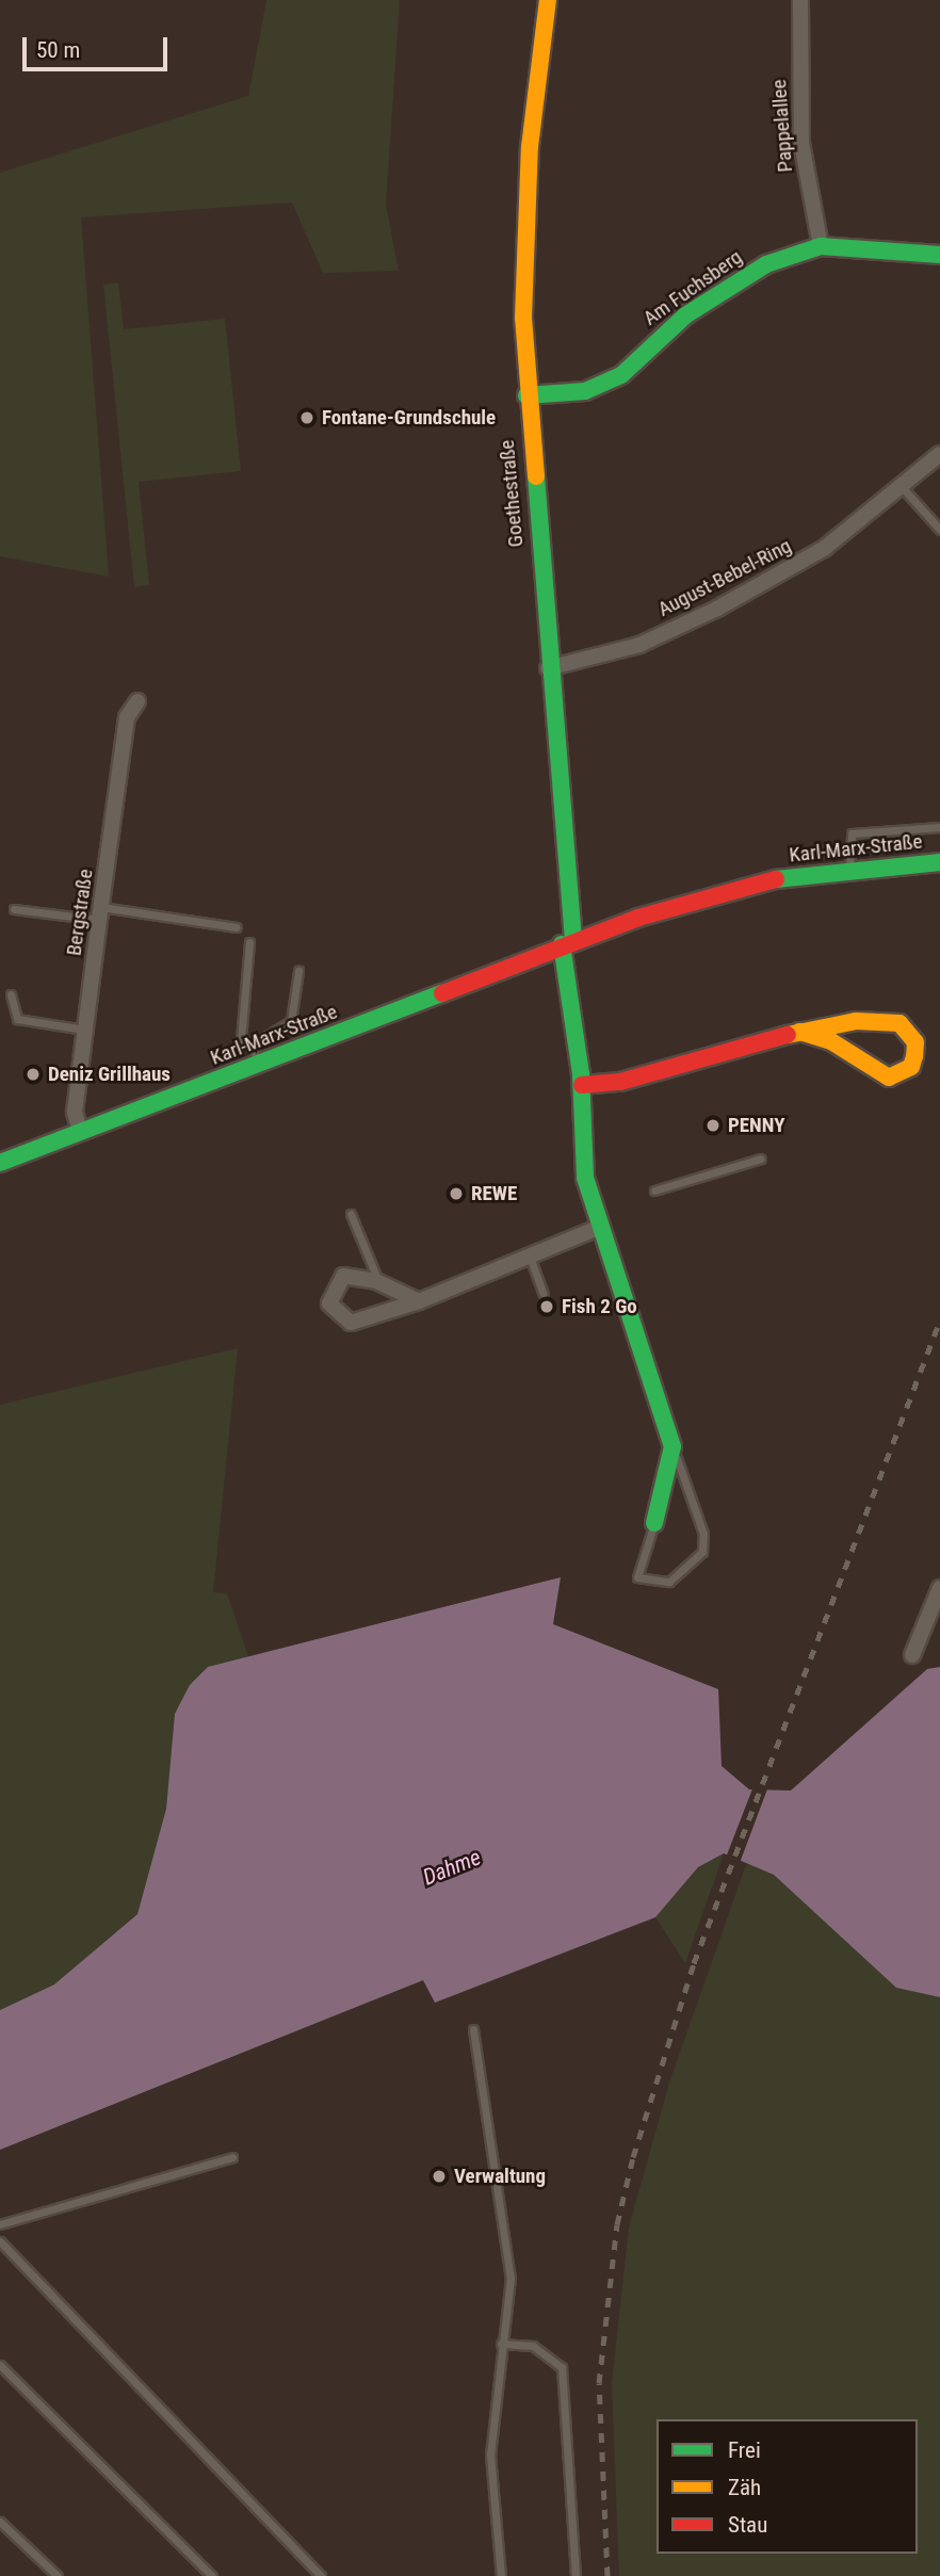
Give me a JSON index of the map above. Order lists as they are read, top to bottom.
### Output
{
  "streets": {
    "street": [
      "Pappelallee",
      "Am Fuchsberg",
      "Goethestraße",
      "August-Bebel-Ring",
      "Karl-Marx-Straße",
      "Bergstraße"
    ]
  },
  "crossings": [
    ["Pappelallee", "Am Fuchsberg"],
    ["Am Fuchsberg", "Goethestraße"],
    ["Goethestraße", "August-Bebel-Ring"],
    ["Goethestraße", "Karl-Marx-Straße"],
    ["Karl-Marx-Straße", "Bergstraße"]
  ],
  "water": ["Dahme"],
  "places": [
    "Fontane-Grundschule",
    "Deniz Grillhaus",
    "PENNY",
    "REWE",
    "Fish 2 Go",
    "Verwaltung"
  ],
  "legend": ["Frei", "Zäh", "Stau"],
  "scale_bar": "50 m"
}
